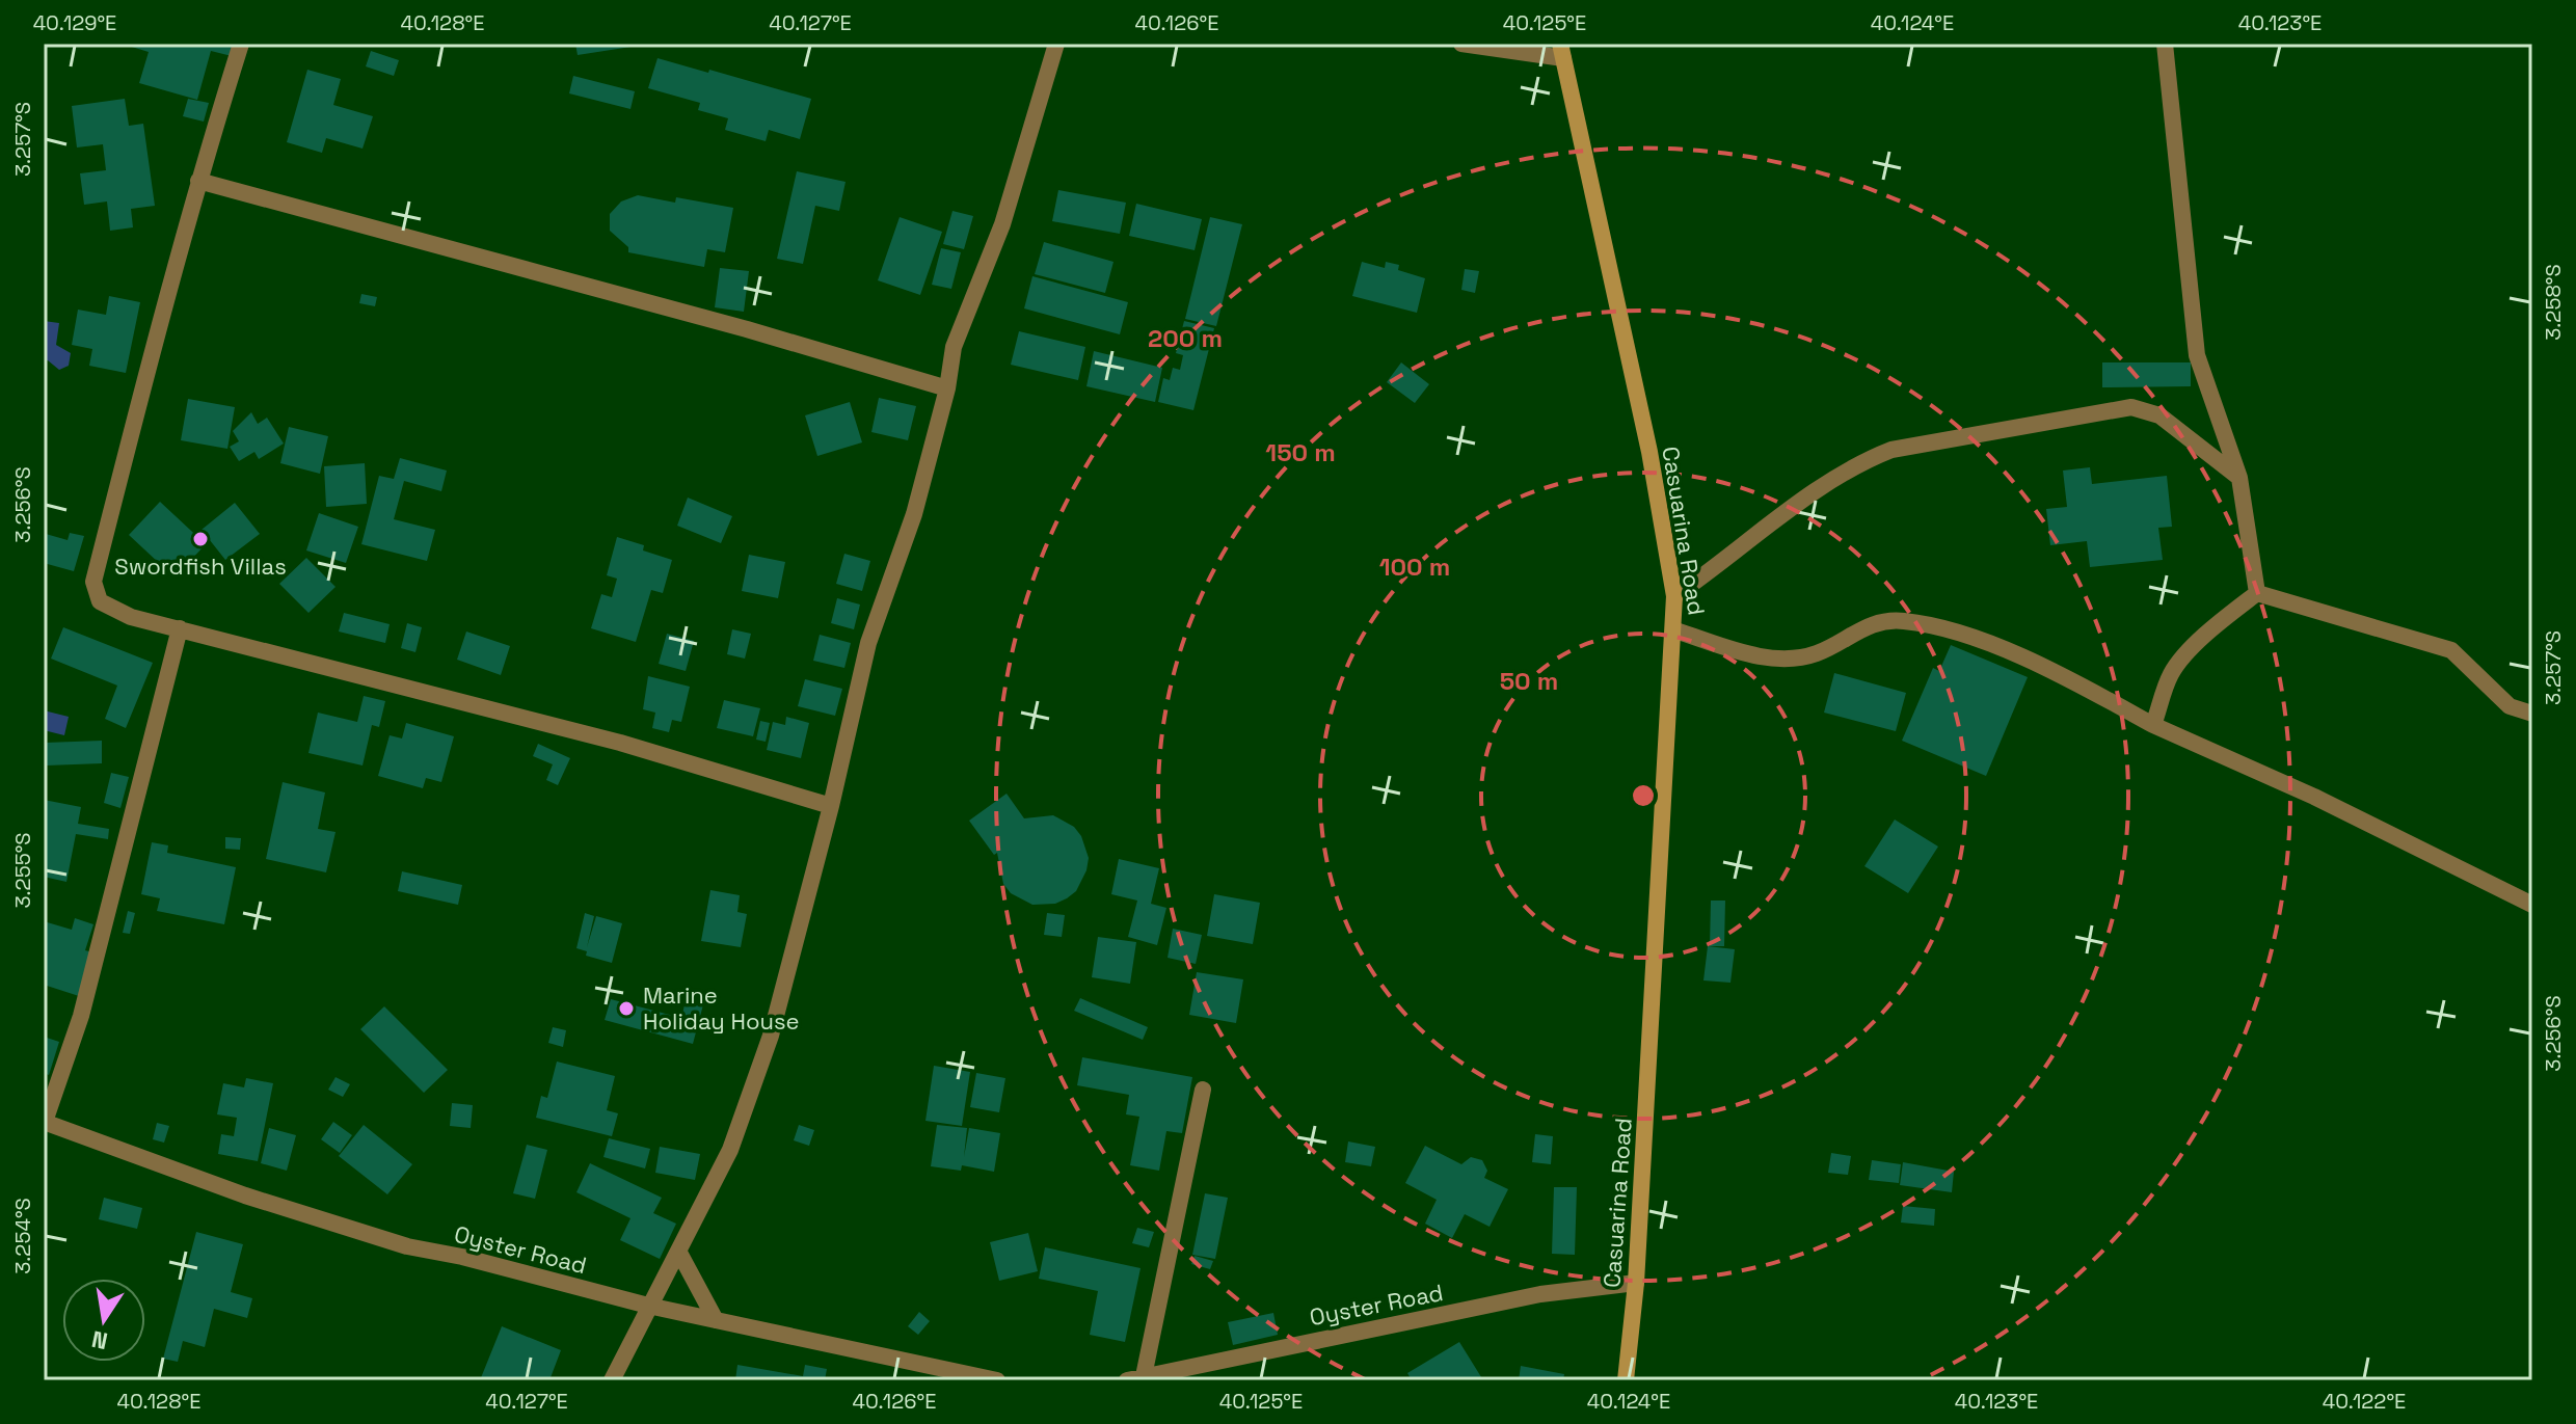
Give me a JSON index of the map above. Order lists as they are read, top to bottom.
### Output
{
  "streets": {
    "street": ["Casuarina Road", "Oyster Road"]
  },
  "crossings": [
    ["Casuarina Road", "Oyster Road"]
  ],
  "places": ["Swordfish Villas", "Marine Holiday House"],
  "north": "bottom",
  "coordinates": [
    "40.129°E",
    "40.128°E",
    "40.127°E",
    "40.126°E",
    "40.125°E",
    "40.124°E",
    "40.123°E",
    "3.257°S",
    "3.258°S",
    "3.256°S",
    "3.255°S",
    "3.254°S",
    "40.122°E"
  ],
  "rings": [
    "200 m",
    "150 m",
    "100 m",
    "50 m"
  ]
}
